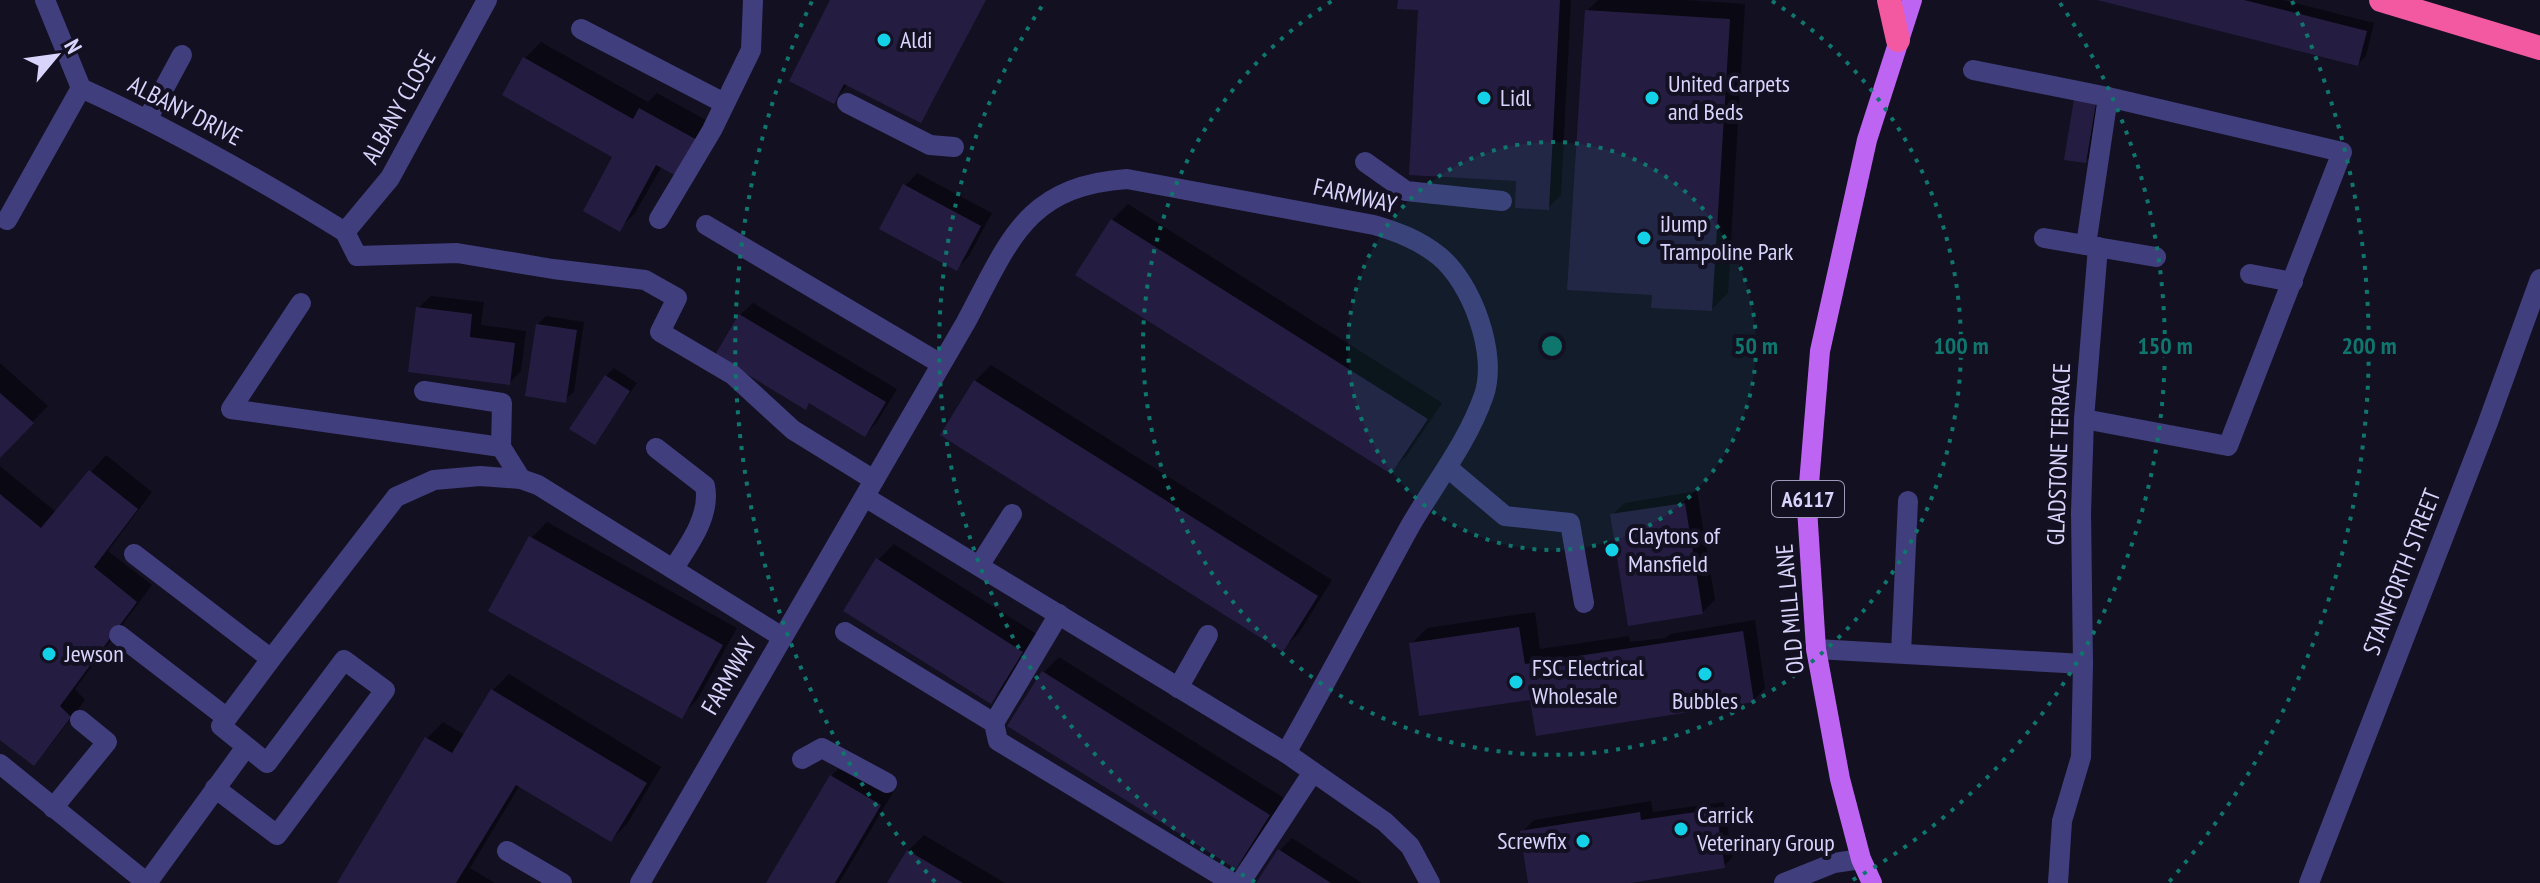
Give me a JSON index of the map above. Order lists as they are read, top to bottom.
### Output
{
  "streets": {
    "main road": ["A6117", "OLD MILL LANE"],
    "street": [
      "ALBANY CLOSE",
      "ALBANY DRIVE",
      "FARMWAY",
      "GLADSTONE TERRACE",
      "STAINFORTH STREET"
    ]
  },
  "crossings": [
    ["ALBANY CLOSE", "ALBANY DRIVE"],
    ["ALBANY DRIVE", "FARMWAY"]
  ],
  "places": [
    "Aldi",
    "Lidl",
    "United Carpets and Beds",
    "iJump Trampoline Park",
    "Claytons of Mansfield",
    "Jewson",
    "Bubbles",
    "FSC Electrical Wholesale",
    "Carrick Veterinary Group",
    "Screwfix"
  ],
  "north": "top right",
  "rings": [
    "50 m",
    "100 m",
    "150 m",
    "200 m"
  ]
}
